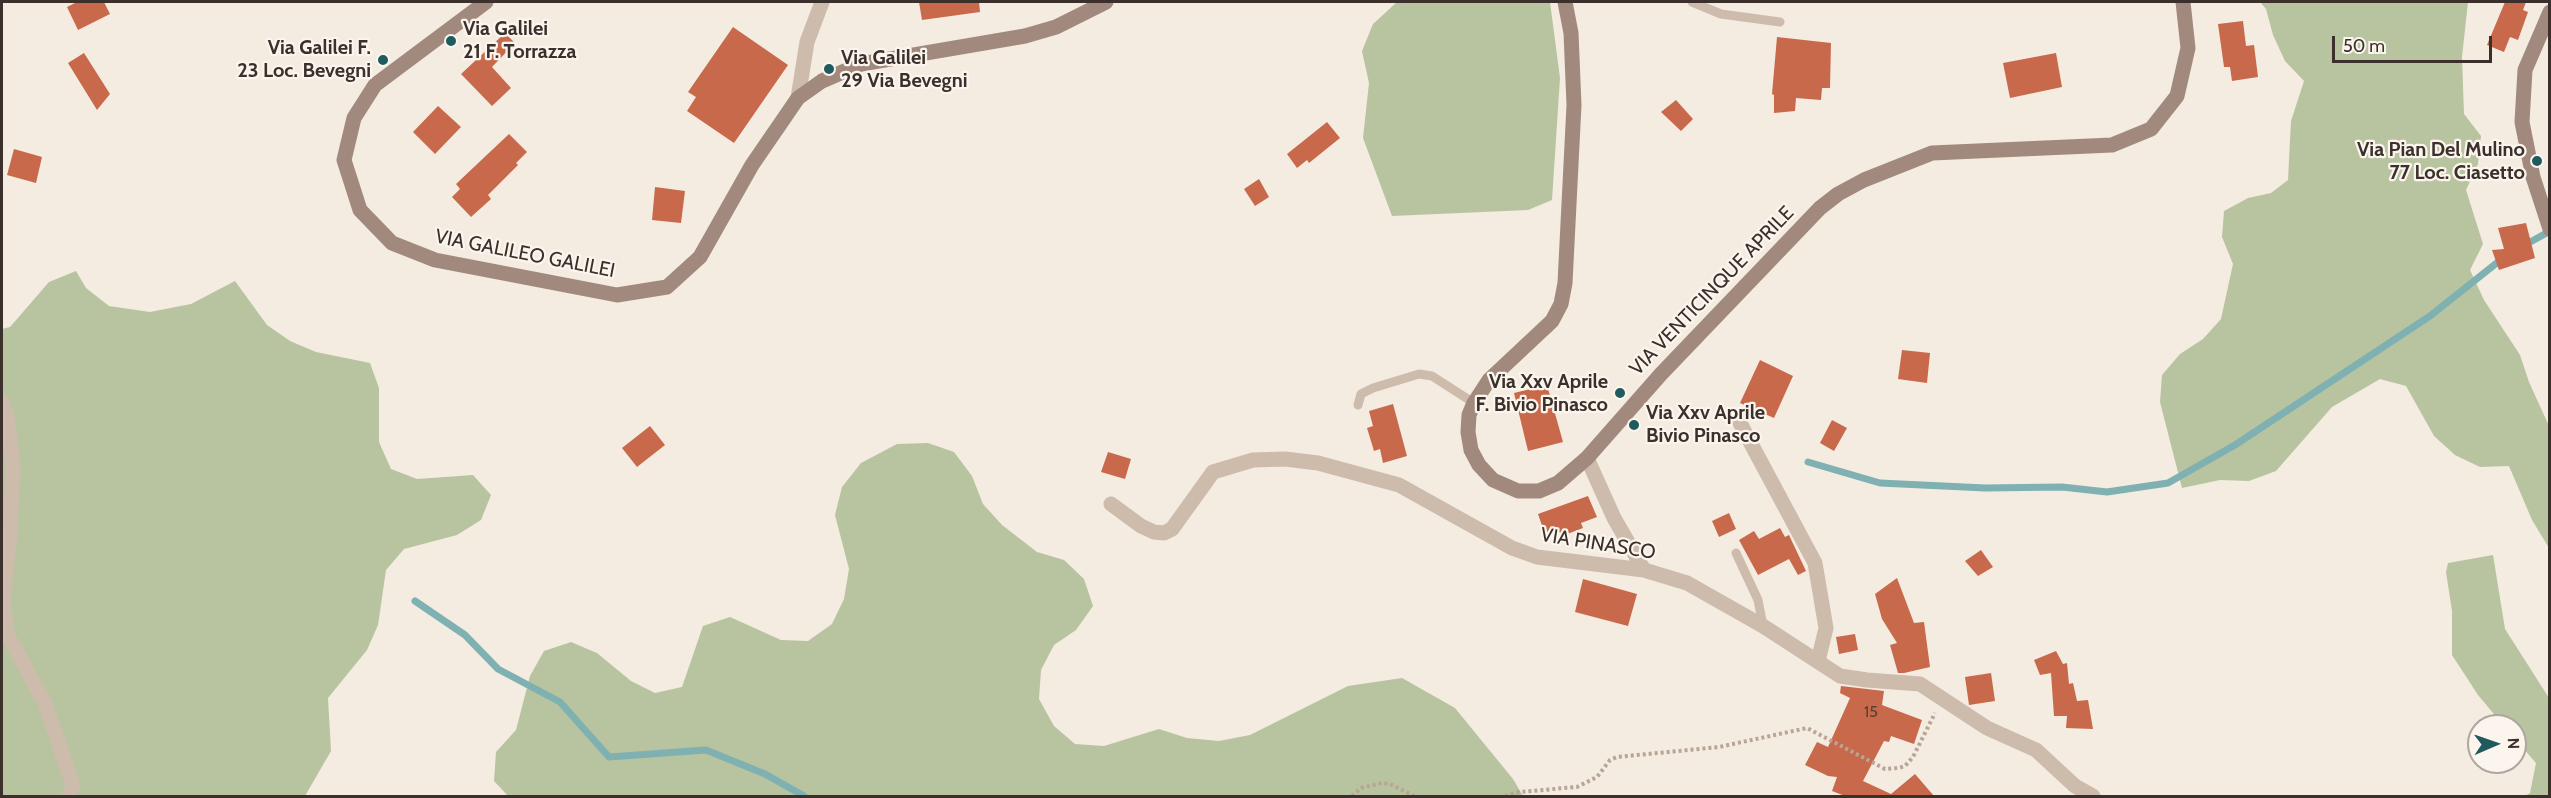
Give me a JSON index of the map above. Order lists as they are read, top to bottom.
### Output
{
  "streets": {
    "main road": ["VIA GALILEO GALILEI", "VIA VENTICINQUE APRILE"],
    "street": ["VIA PINASCO"]
  },
  "places": [
    "Via Galilei 21 F. Torrazza",
    "Via Galilei F. 23 Loc. Bevegni",
    "Via Galilei 29 Via Bevegni",
    "Via Pian Del Mulino 77 Loc. Ciasetto",
    "Via Xxv Aprile F. Bivio Pinasco",
    "Via Xxv Aprile Bivio Pinasco"
  ],
  "house_numbers": ["15"],
  "scale_bar": "50 m",
  "north": "right"
}
